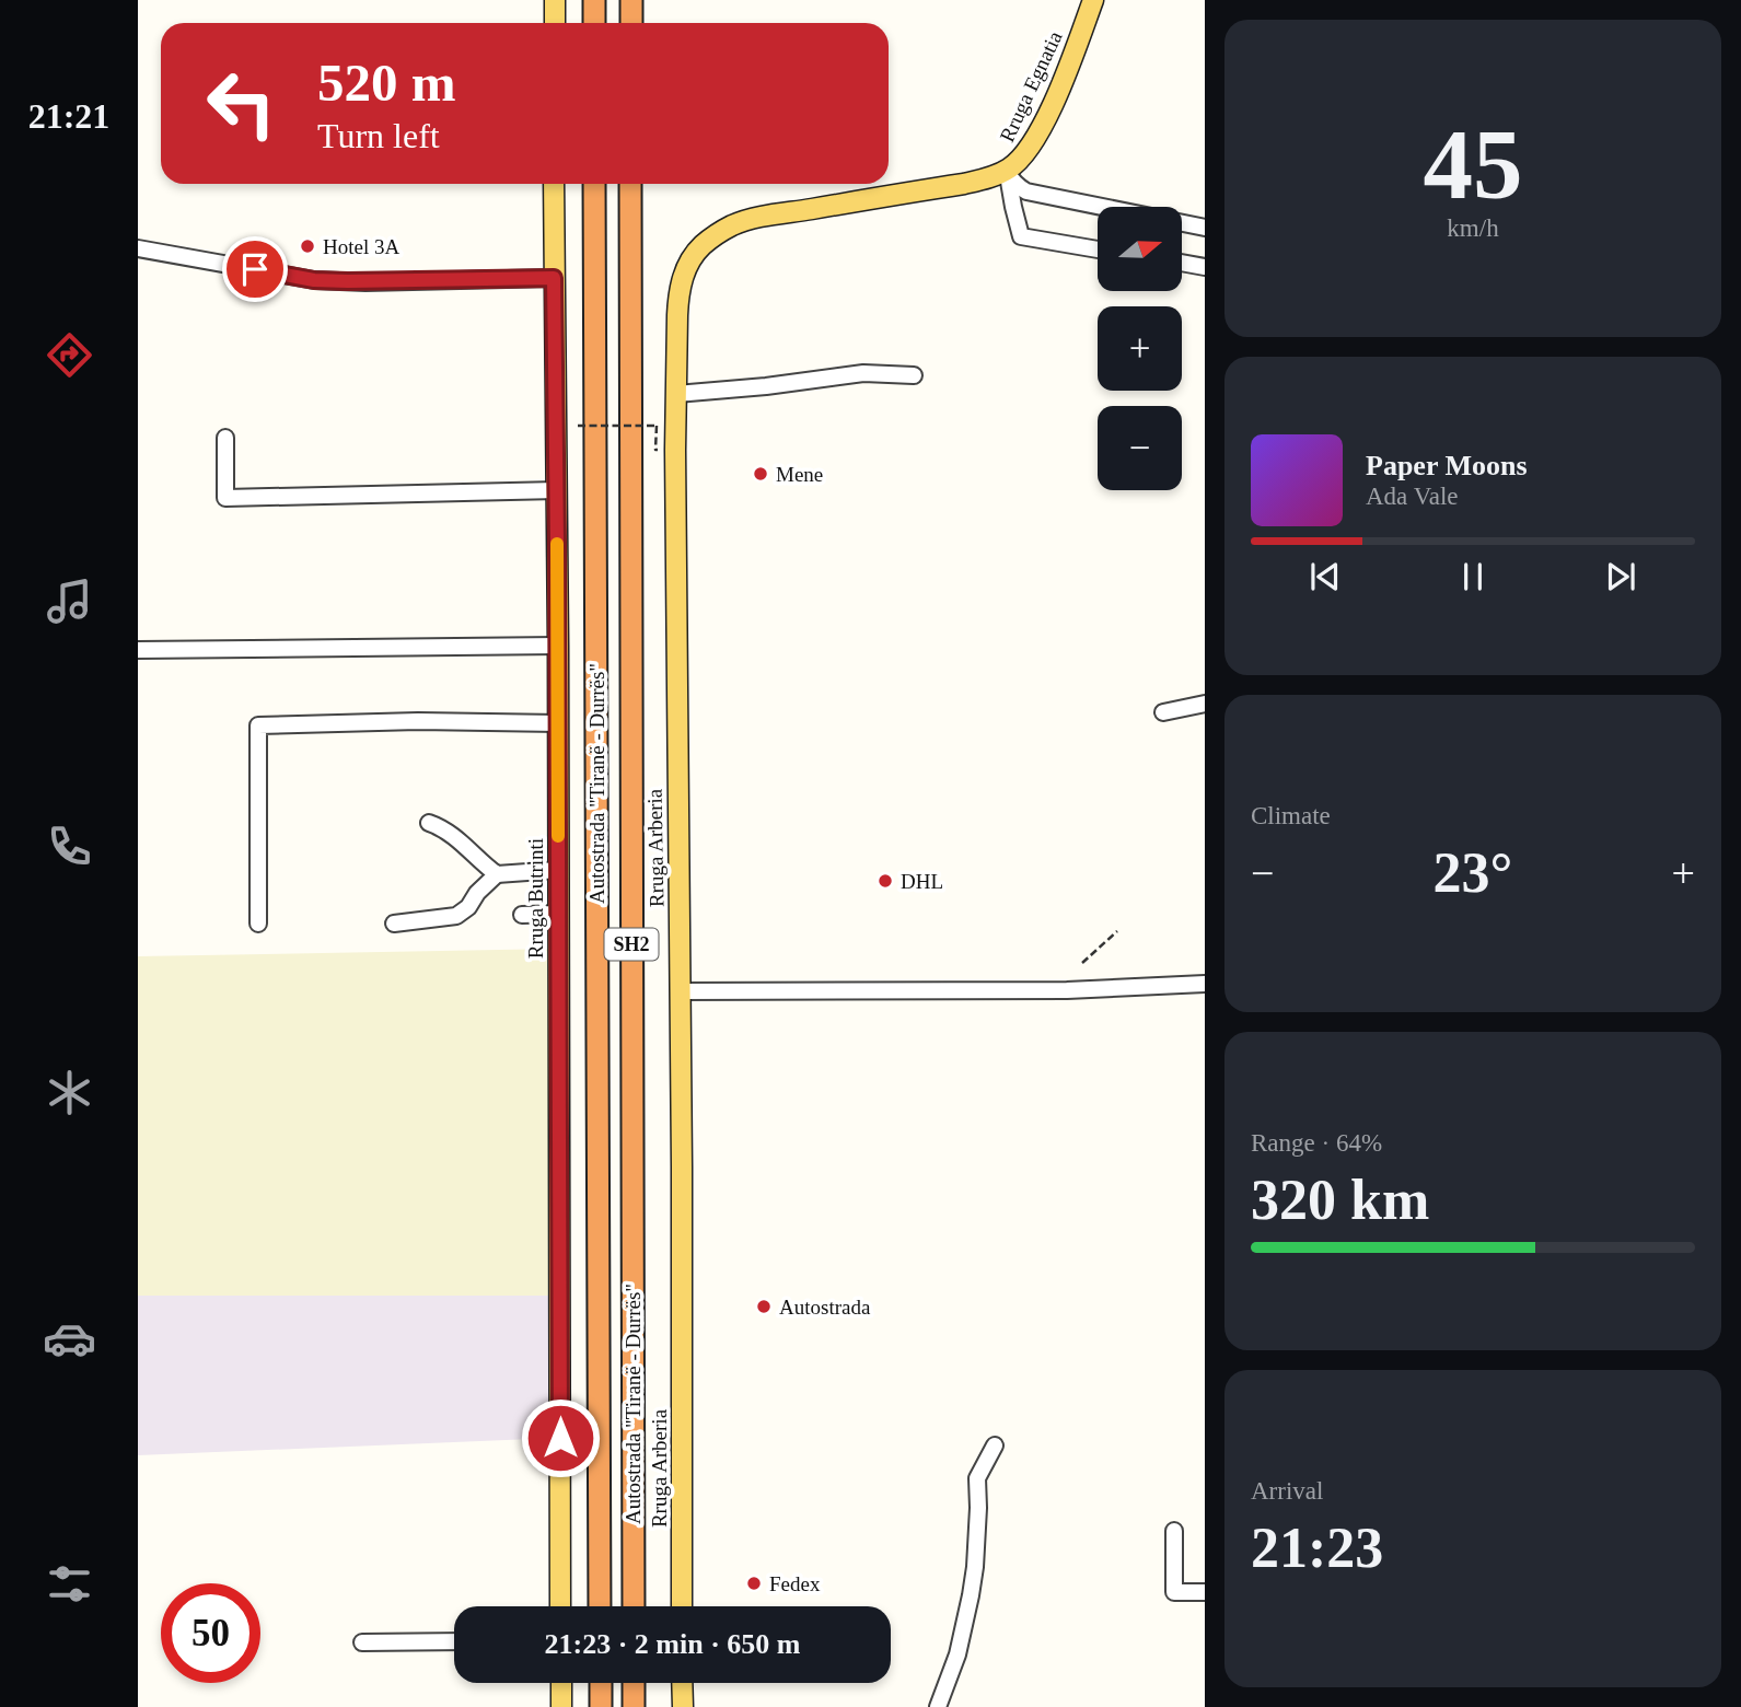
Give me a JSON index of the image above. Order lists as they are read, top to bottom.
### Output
{
  "streets": {
    "highway": ["Autostrada \"Tiranë - Durrës\"", "SH2"],
    "main road": ["Rruga Egnatia", "Rruga Arberia", "Rruga Butrinti"]
  },
  "crossings": [
    ["Rruga Egnatia", "Rruga Arberia"]
  ],
  "places": [
    "Hotel 3A",
    "Mene",
    "DHL",
    "Autostrada",
    "Fedex"
  ],
  "north": "right",
  "page": {
    "tabs": "21:21",
    "tile": [
      ["45", "km/h"],
      "Climate",
      ["Range · 64%", "320 km"],
      ["Arrival", "21:23"]
    ],
    "turn": ["520 m", "Turn left"],
    "map_buttons": ["+", "−"],
    "song": ["Paper Moons", "Ada Vale"],
    "heat": ["−", "23°", "+"],
    "limit": "50",
    "trip": "21:23 · 2 min · 650 m"
  }
}
